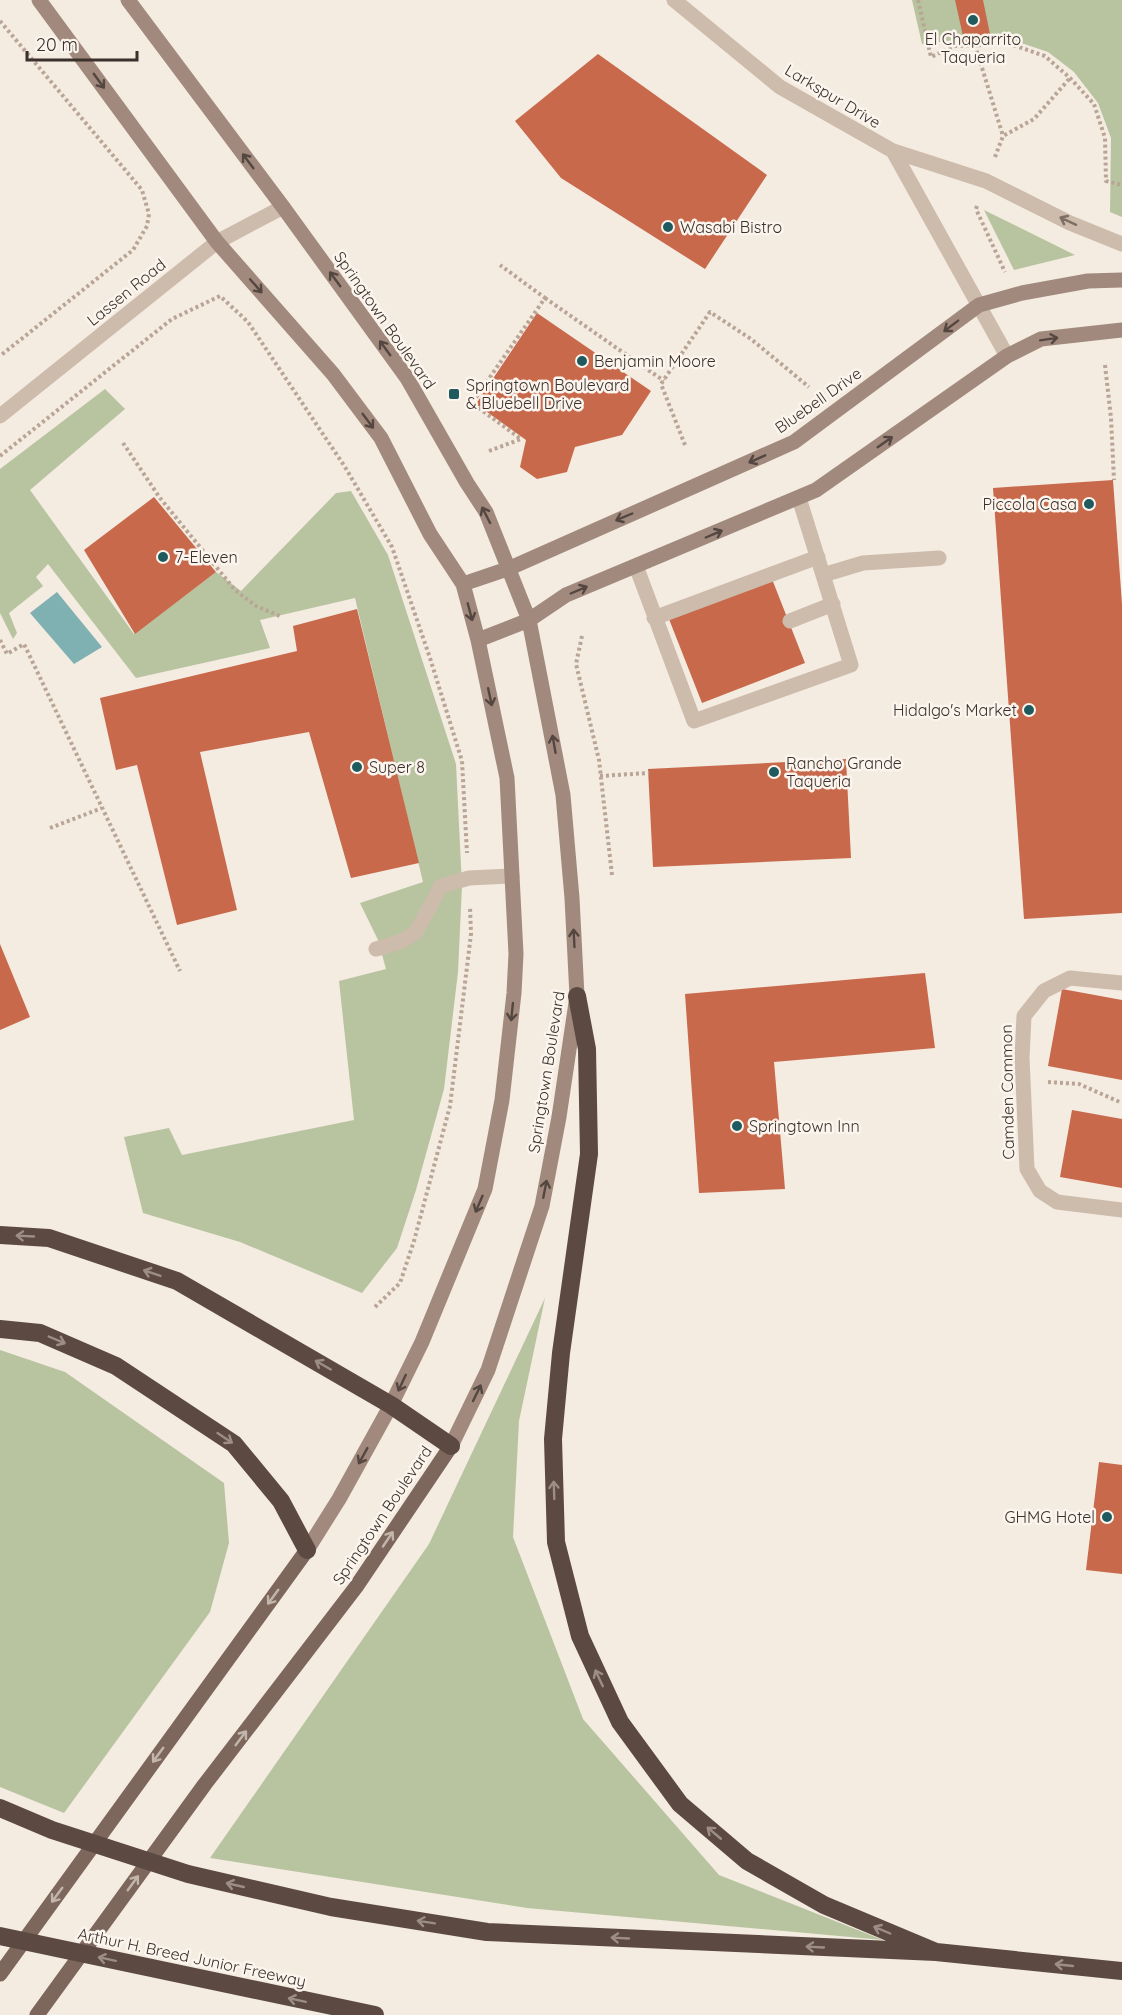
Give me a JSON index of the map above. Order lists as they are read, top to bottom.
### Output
{
  "streets": {
    "highway": ["Arthur H. Breed Junior Freeway"],
    "main road": ["Springtown Boulevard"],
    "street": [
      "Larkspur Drive",
      "Lassen Road",
      "Bluebell Drive",
      "Camden Common"
    ]
  },
  "crossings": [
    ["Lassen Road", "Springtown Boulevard"],
    ["Springtown Boulevard", "Bluebell Drive"]
  ],
  "one_way": ["Larkspur Drive"],
  "places": {
    "other": [
      "El Chaparrito Taqueria",
      "Wasabi Bistro",
      "Benjamin Moore",
      "Piccola Casa",
      "7-Eleven",
      "Hidalgo's Market",
      "Super 8",
      "Rancho Grande Taqueria",
      "Springtown Inn",
      "GHMG Hotel"
    ],
    "transit": ["Springtown Boulevard & Bluebell Drive"]
  },
  "scale_bar": "20 m"
}
